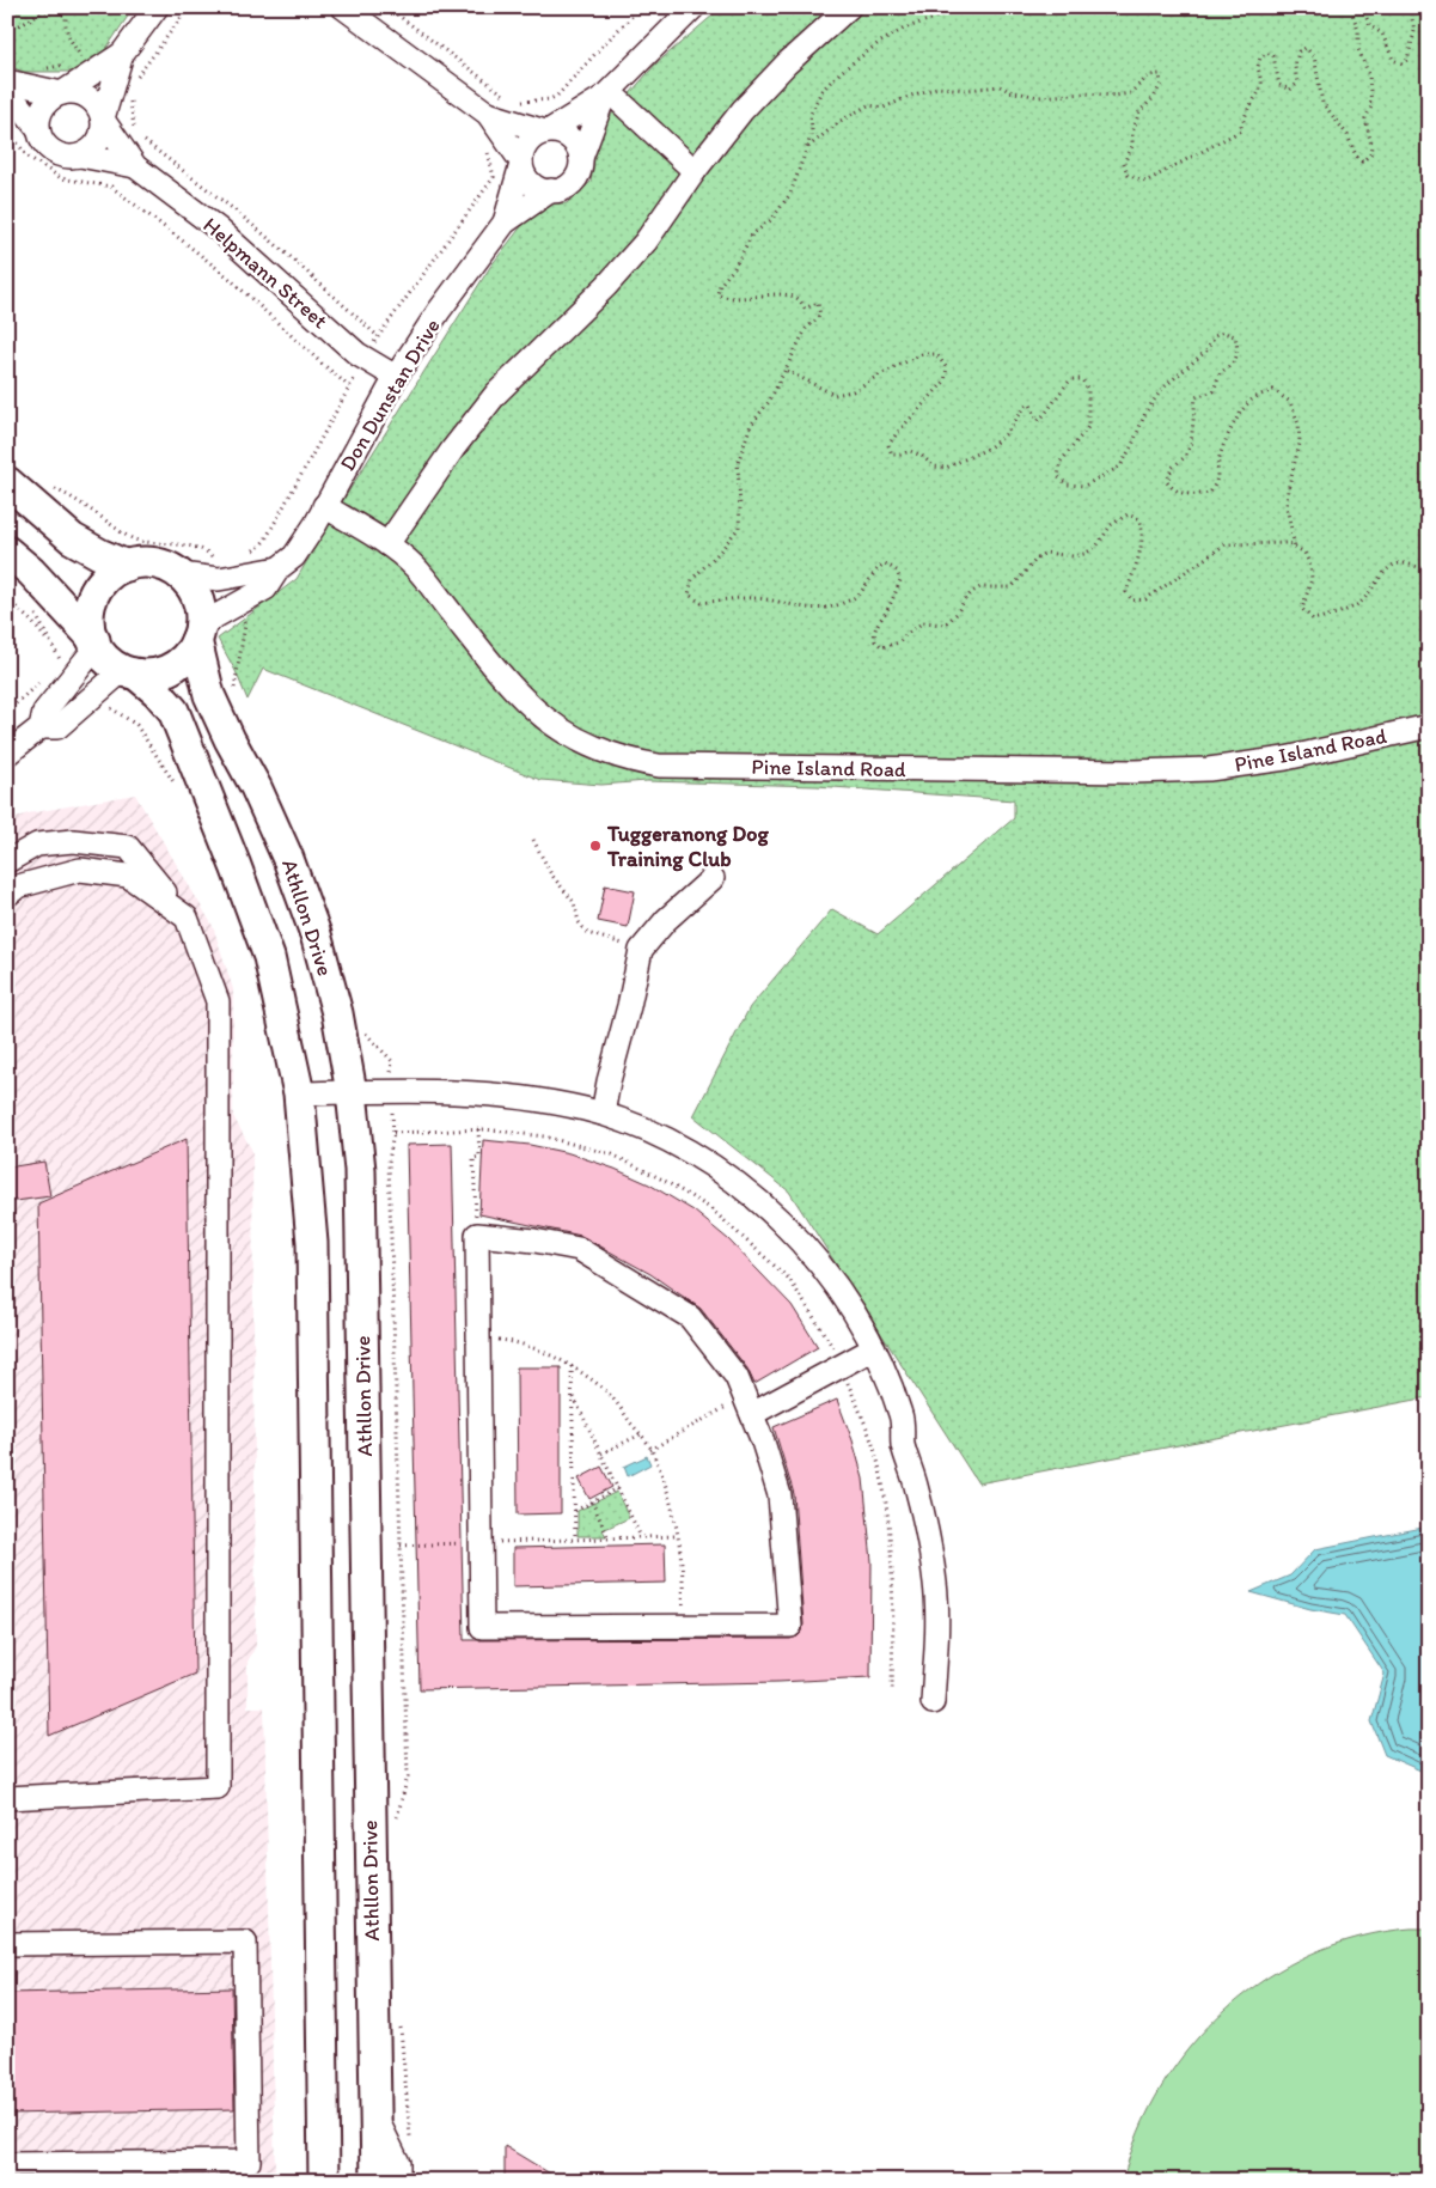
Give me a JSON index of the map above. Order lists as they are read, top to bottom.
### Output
{
  "streets": {
    "main road": ["Athllon Drive"],
    "street": ["Helpmann Street", "Don Dunstan Drive", "Pine Island Road"]
  },
  "crossings": [
    ["Helpmann Street", "Don Dunstan Drive"],
    ["Don Dunstan Drive", "Pine Island Road"],
    ["Don Dunstan Drive", "Athllon Drive"]
  ],
  "places": ["Tuggeranong Dog Training Club"]
}
